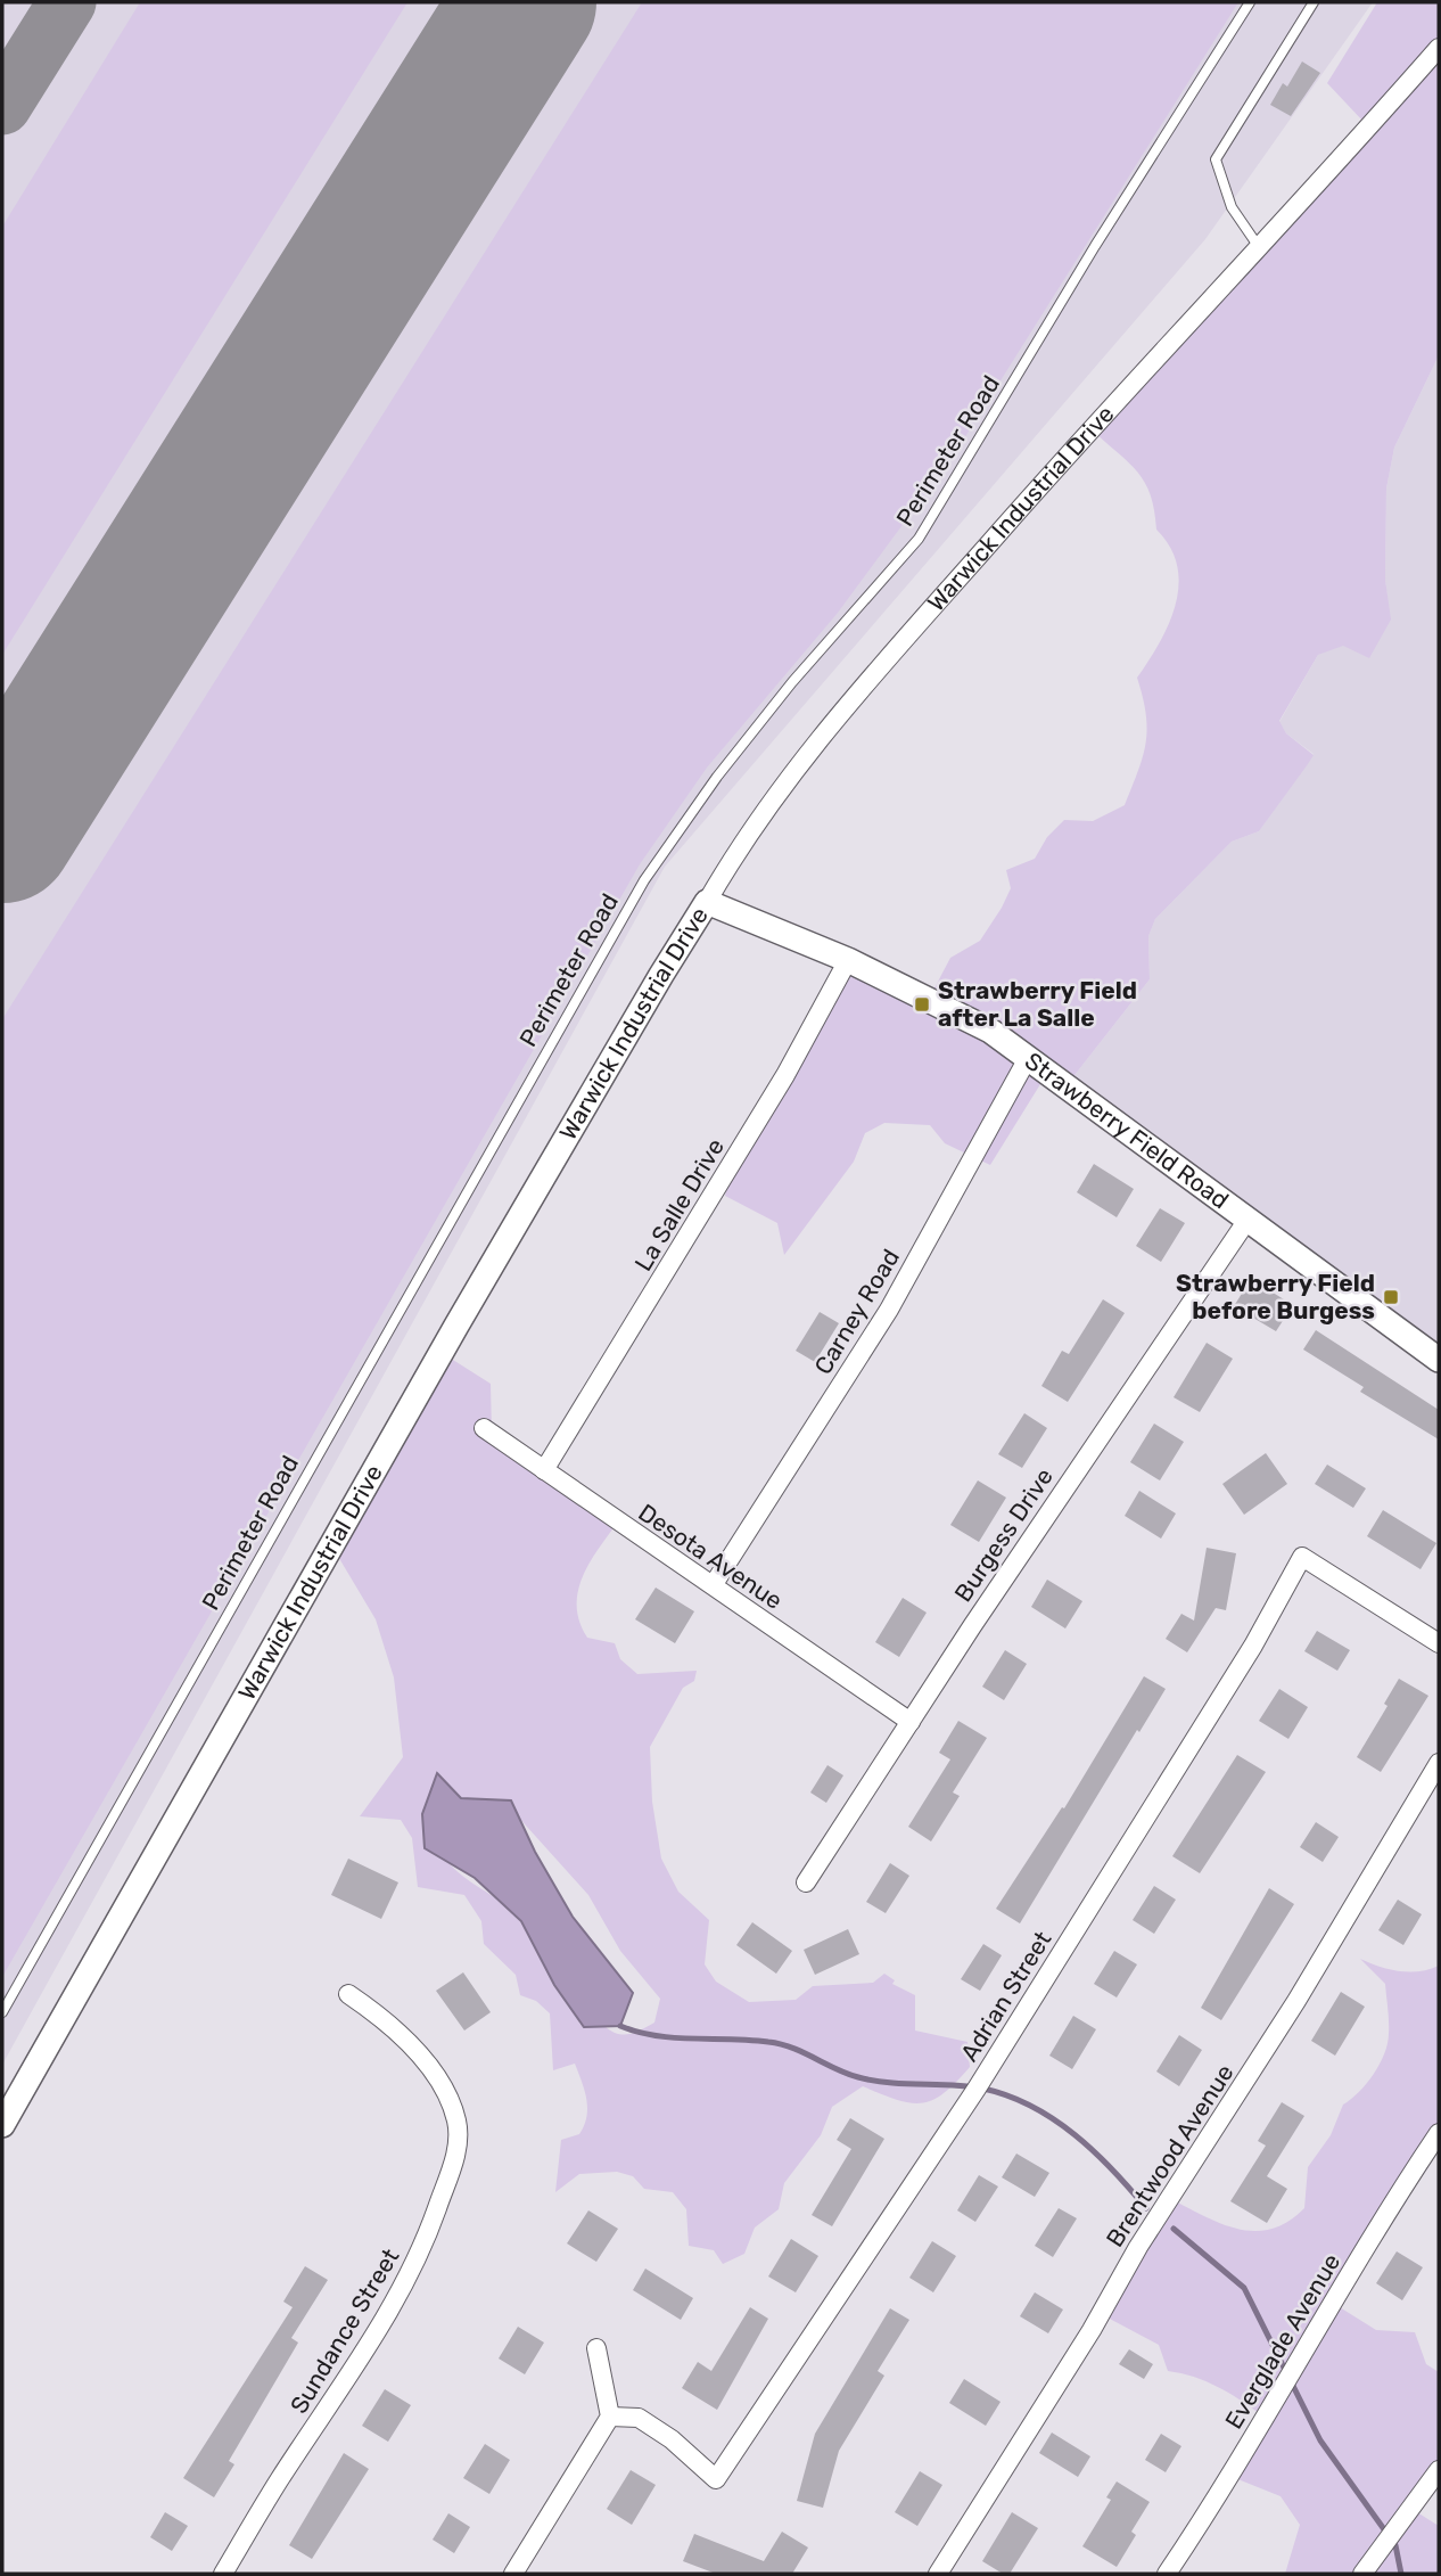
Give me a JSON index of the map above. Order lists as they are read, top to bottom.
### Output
{
  "streets": {
    "street": [
      "Warwick Industrial Drive",
      "Strawberry Field Road",
      "La Salle Drive",
      "Carney Road",
      "Burgess Drive",
      "Desota Avenue",
      "Adrian Street",
      "Brentwood Avenue",
      "Sundance Street",
      "Everglade Avenue"
    ],
    "lane": ["Perimeter Road"]
  },
  "crossings": [
    ["Warwick Industrial Drive", "Strawberry Field Road"],
    ["Strawberry Field Road", "La Salle Drive"],
    ["Strawberry Field Road", "Carney Road"],
    ["Strawberry Field Road", "Burgess Drive"],
    ["La Salle Drive", "Desota Avenue"],
    ["Carney Road", "Desota Avenue"],
    ["Burgess Drive", "Desota Avenue"]
  ],
  "places": {
    "transit": ["Strawberry Field after La Salle", "Strawberry Field before Burgess"]
  }
}
